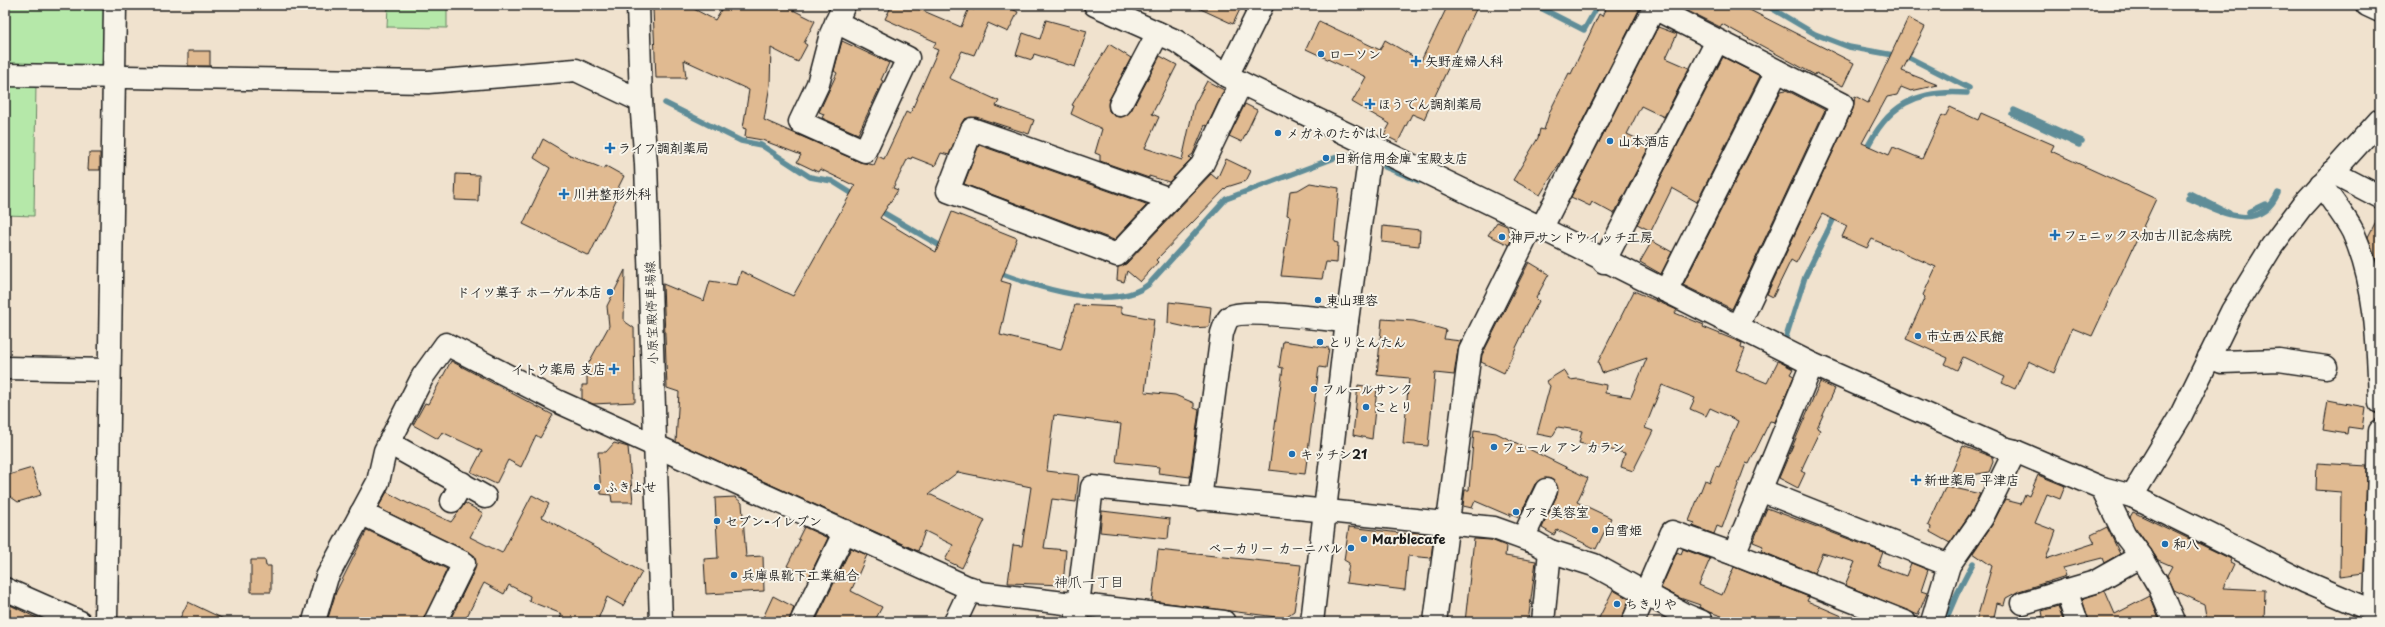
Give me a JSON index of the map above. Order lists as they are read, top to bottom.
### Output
{
  "streets": {
    "street": ["小原宝殿停車場線"]
  },
  "districts": ["神爪一丁目"],
  "places": {
    "other": [
      "ローソン",
      "メガネのたかはし",
      "山本酒店",
      "日新信用金庫 宝殿支店",
      "神戸サンドウイッチ工房",
      "ドイツ菓子 ホーゲル本店",
      "東山理容",
      "市立西公民館",
      "とりとんたん",
      "フルールサンク",
      "ことり",
      "フェール アン カラン",
      "キッチン21",
      "ふきよせ",
      "アミ美容室",
      "セブン-イレブン",
      "白雪姫",
      "Marblecafe",
      "和八",
      "ベーカリー カーニバル",
      "兵庫県靴下工業組合",
      "ちきりや"
    ],
    "health": [
      "矢野産婦人科",
      "ほうでん調剤薬局",
      "ライフ調剤薬局",
      "川井整形外科",
      "フェニックス加古川記念病院",
      "イトウ薬局 支店",
      "新世薬局 平津店"
    ]
  }
}
